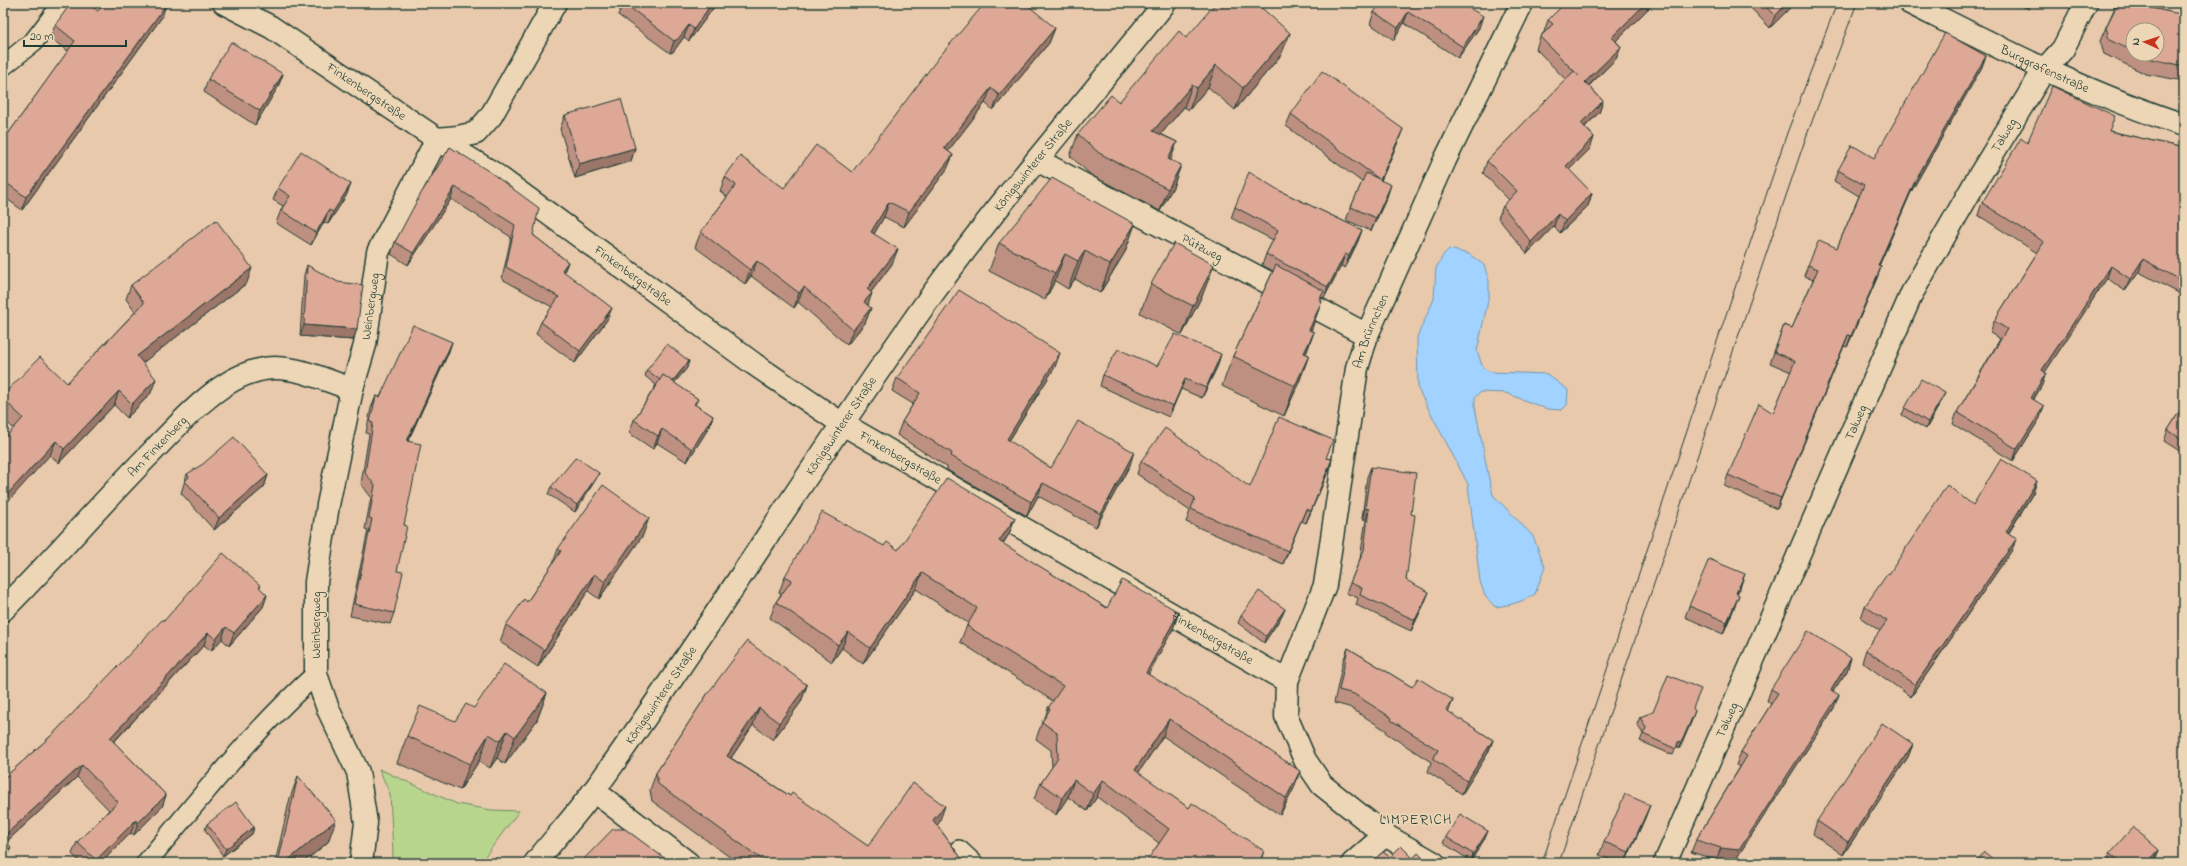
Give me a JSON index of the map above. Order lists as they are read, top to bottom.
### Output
{
  "streets": {
    "street": [
      "Burggrafenstraße",
      "Finkenbergstraße",
      "Talweg",
      "Königswinterer Straße",
      "Pützweg",
      "Weinbergweg",
      "Am Brünnchen",
      "Am Finkenberg"
    ]
  },
  "crossings": [
    ["Burggrafenstraße", "Talweg"],
    ["Finkenbergstraße", "Königswinterer Straße"],
    ["Finkenbergstraße", "Weinbergweg"],
    ["Finkenbergstraße", "Am Brünnchen"],
    ["Königswinterer Straße", "Pützweg"],
    ["Pützweg", "Am Brünnchen"],
    ["Weinbergweg", "Am Finkenberg"]
  ],
  "districts": ["LIMPERICH"],
  "scale_bar": "20 m",
  "north": "left"
}
